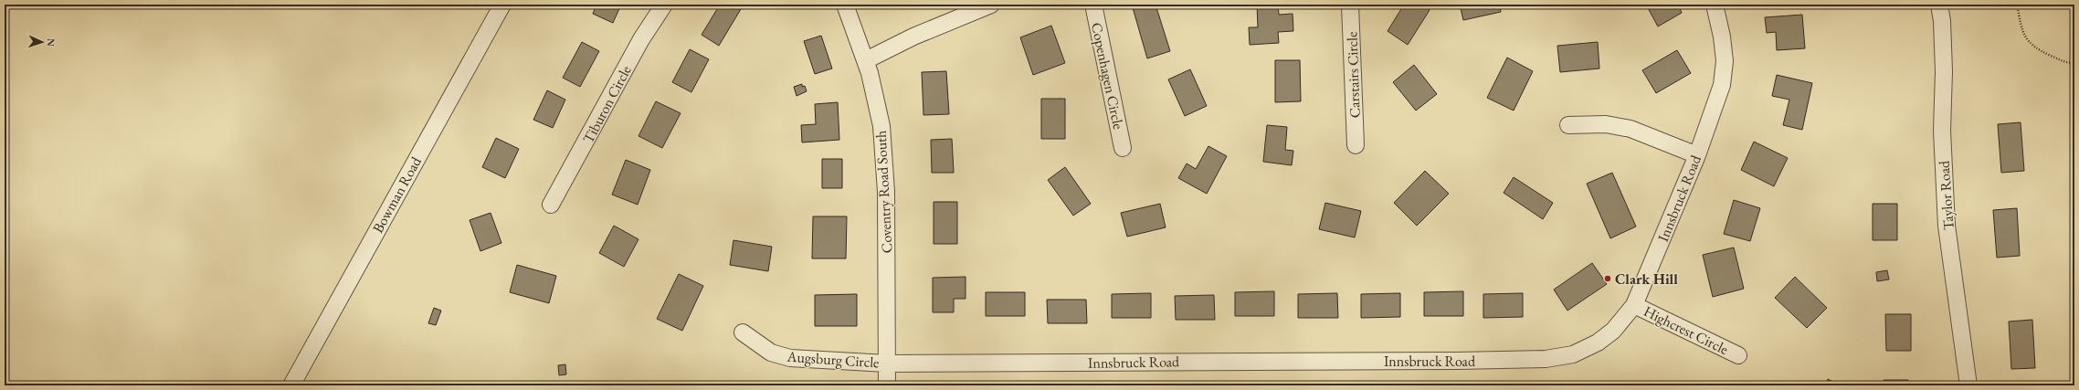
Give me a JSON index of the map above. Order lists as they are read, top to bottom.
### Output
{
  "streets": {
    "street": [
      "Carstairs Circle",
      "Copenhagen Circle",
      "Tiburon Circle",
      "Coventry Road South",
      "Bowman Road",
      "Taylor Road",
      "Innsbruck Road",
      "Highcrest Circle",
      "Augsburg Circle"
    ]
  },
  "crossings": [
    ["Coventry Road South", "Innsbruck Road"],
    ["Coventry Road South", "Augsburg Circle"],
    ["Innsbruck Road", "Highcrest Circle"],
    ["Innsbruck Road", "Augsburg Circle"]
  ],
  "places": ["Clark Hill"],
  "north": "right"
}
